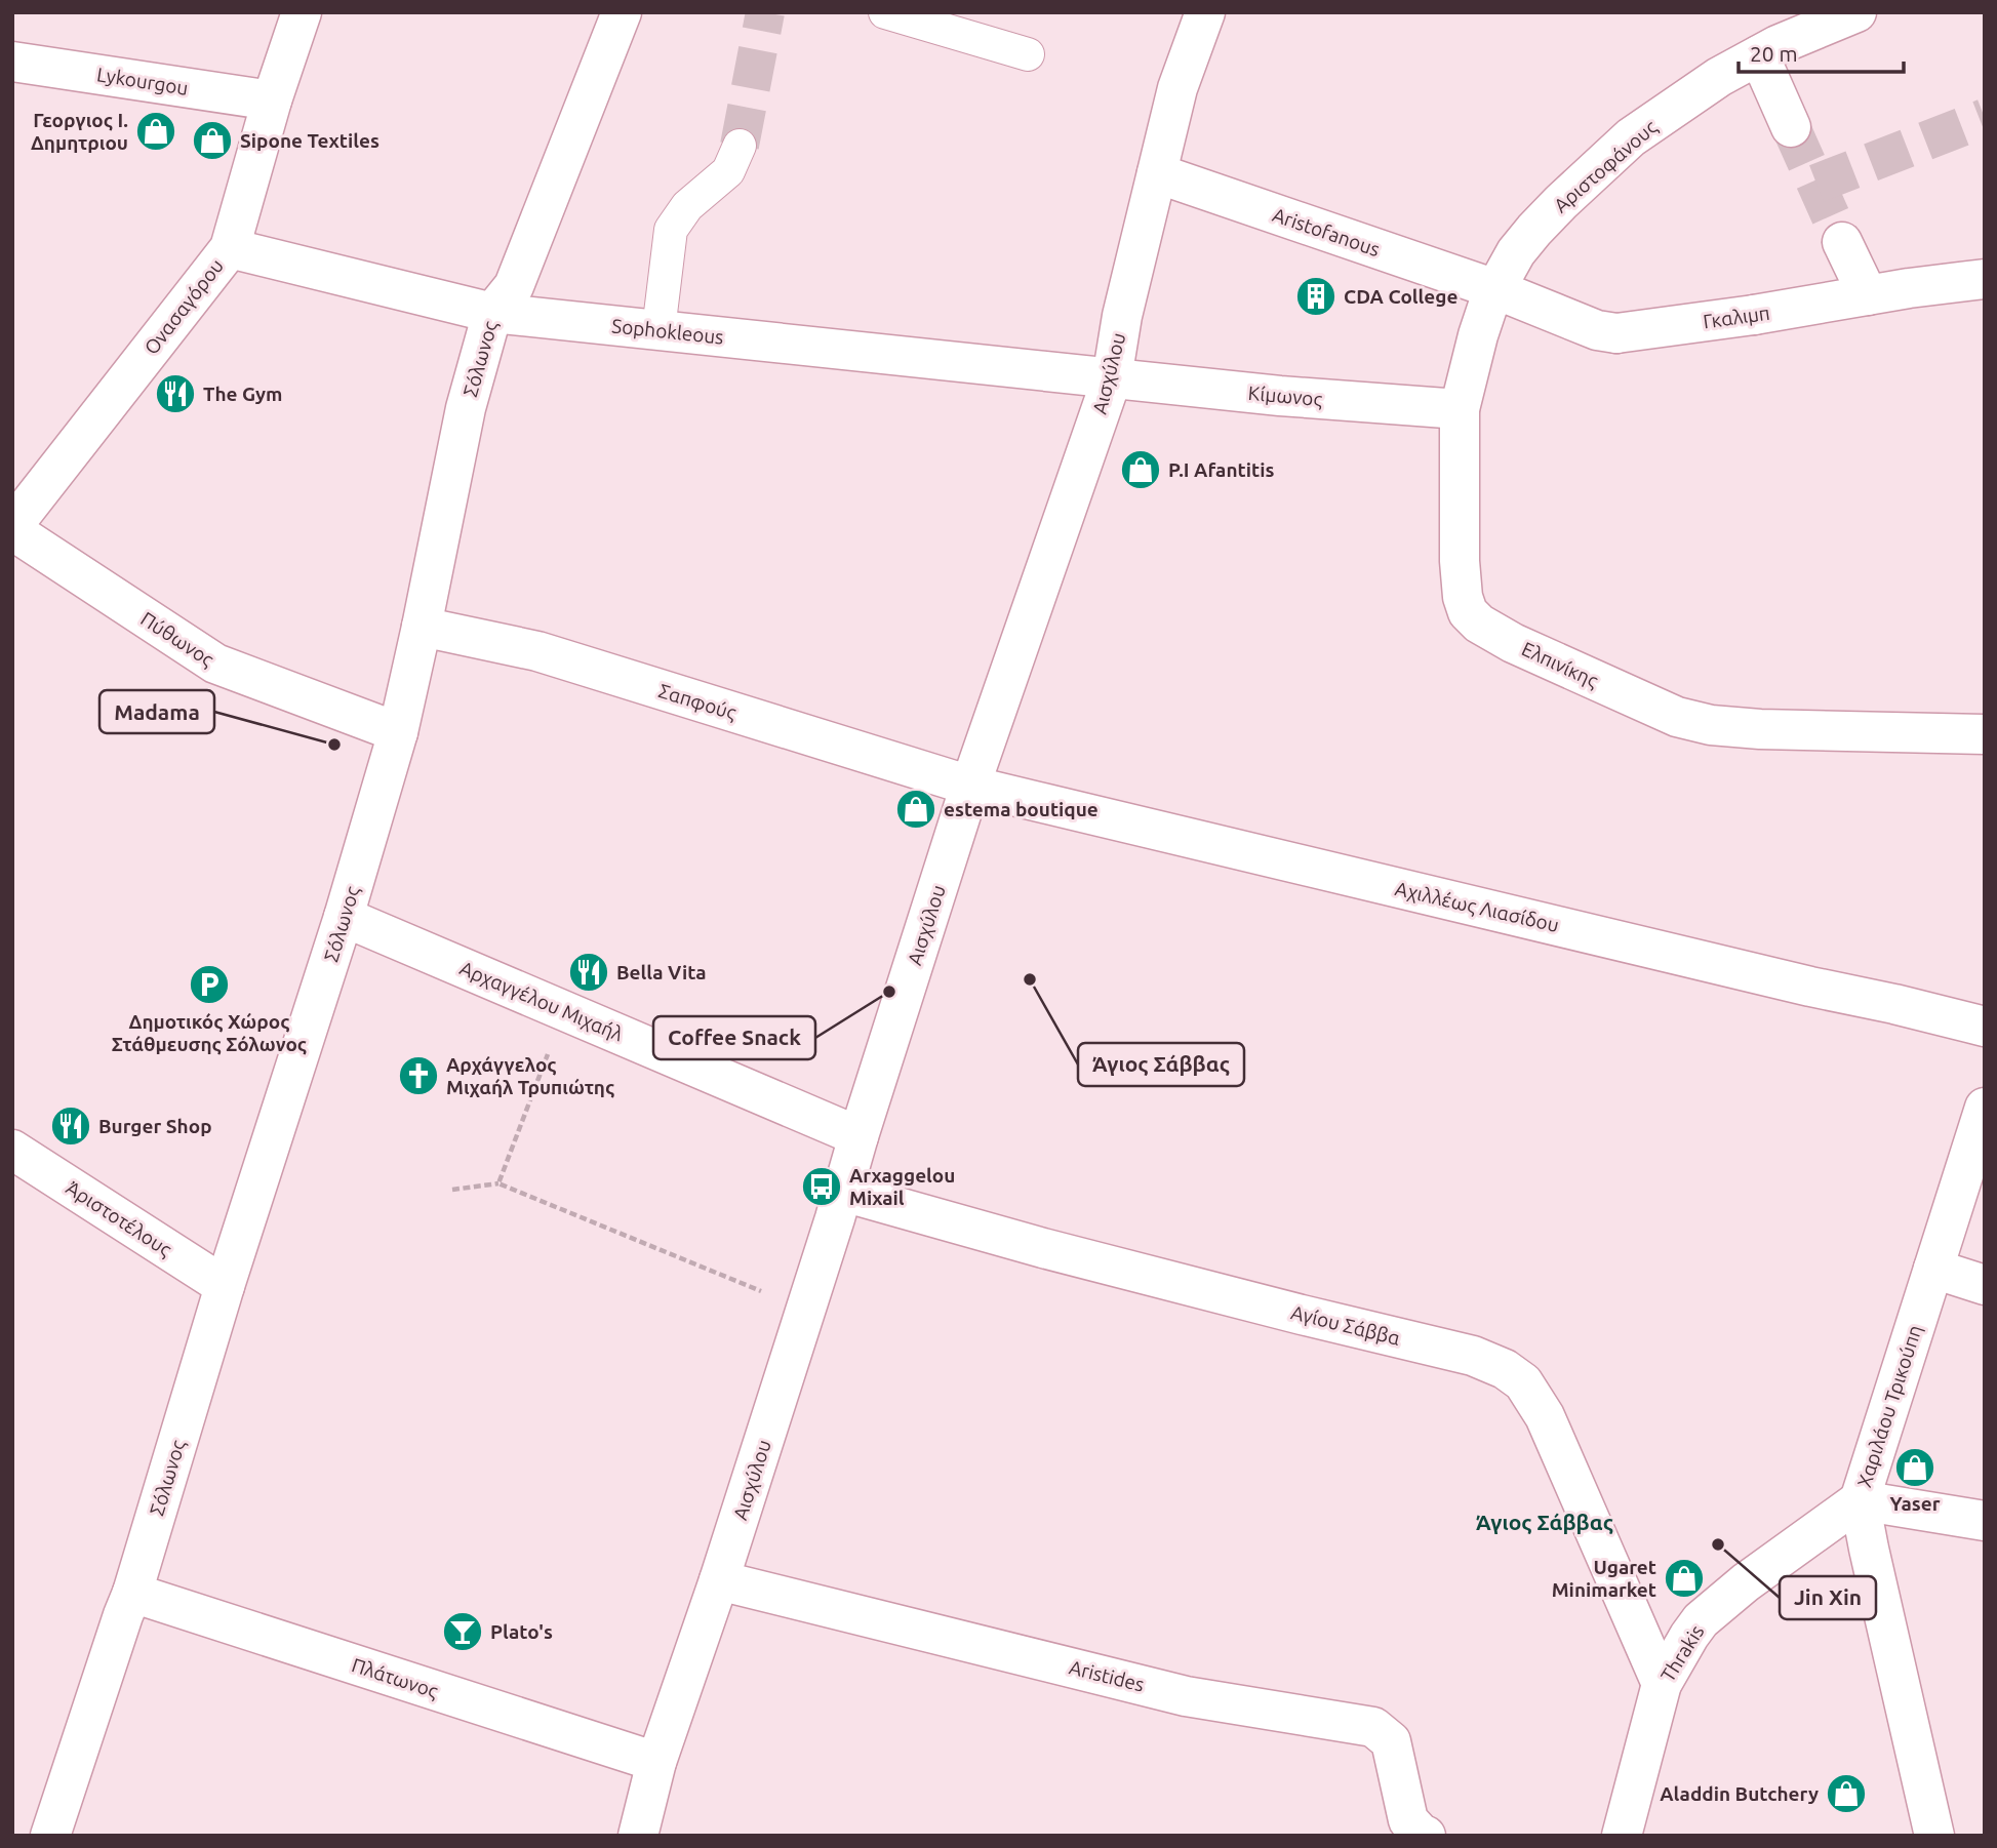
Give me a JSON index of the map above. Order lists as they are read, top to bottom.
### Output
{
  "streets": {
    "street": [
      "Lykourgou",
      "Αριστοφάνους",
      "Aristofanous",
      "Ονασαγόρου",
      "Γκαλιμπ",
      "Sophokleous",
      "Σόλωνος",
      "Αισχύλου",
      "Κίμωνος",
      "Πύθωνος",
      "Ελπινίκης",
      "Σαπφούς",
      "Αχιλλέως Λιασίδου",
      "Αρχαγγέλου Μιχαήλ",
      "Ἀριστοτέλους",
      "Αγίου Σάββα",
      "Χαριλάου Τρικούπη",
      "Thrakis",
      "Aristides",
      "Πλάτωνος"
    ]
  },
  "crossings": [
    ["Lykourgou", "Ονασαγόρου"],
    ["Αριστοφάνους", "Aristofanous"],
    ["Αριστοφάνους", "Γκαλιμπ"],
    ["Αριστοφάνους", "Ελπινίκης"],
    ["Aristofanous", "Γκαλιμπ"],
    ["Aristofanous", "Αισχύλου"],
    ["Aristofanous", "Ελπινίκης"],
    ["Ονασαγόρου", "Sophokleous"],
    ["Ονασαγόρου", "Πύθωνος"],
    ["Γκαλιμπ", "Ελπινίκης"],
    ["Sophokleous", "Σόλωνος"],
    ["Sophokleous", "Αισχύλου"],
    ["Sophokleous", "Κίμωνος"],
    ["Σόλωνος", "Πύθωνος"],
    ["Σόλωνος", "Σαπφούς"],
    ["Σόλωνος", "Αρχαγγέλου Μιχαήλ"],
    ["Σόλωνος", "Ἀριστοτέλους"],
    ["Σόλωνος", "Πλάτωνος"],
    ["Αισχύλου", "Κίμωνος"],
    ["Αισχύλου", "Σαπφούς"],
    ["Αισχύλου", "Αχιλλέως Λιασίδου"],
    ["Αισχύλου", "Αρχαγγέλου Μιχαήλ"],
    ["Αισχύλου", "Αγίου Σάββα"],
    ["Αισχύλου", "Aristides"],
    ["Αισχύλου", "Πλάτωνος"],
    ["Κίμωνος", "Ελπινίκης"],
    ["Σαπφούς", "Αχιλλέως Λιασίδου"],
    ["Αγίου Σάββα", "Thrakis"],
    ["Χαριλάου Τρικούπη", "Thrakis"]
  ],
  "districts": ["Άγιος Σάββας"],
  "places": {
    "shop": [
      "Γεοργιος Ι. Δημητριου",
      "Sipone Textiles",
      "P.I Afantitis",
      "estema boutique",
      "Yaser",
      "Ugaret Minimarket",
      "Aladdin Butchery"
    ],
    "building": ["CDA College"],
    "restaurant": ["The Gym", "Bella Vita", "Burger Shop"],
    "other": [
      "Madama",
      "Άγιος Σάββας",
      "Coffee Snack",
      "Jin Xin"
    ],
    "parking": ["Δημοτικός Χώρος Στάθμευσης Σόλωνος"],
    "church": ["Αρχάγγελος Μιχαήλ Τρυπιώτης"],
    "bus stop": ["Arxaggelou Mixail"],
    "bar": ["Plato's"]
  },
  "scale_bar": "20 m"
}
